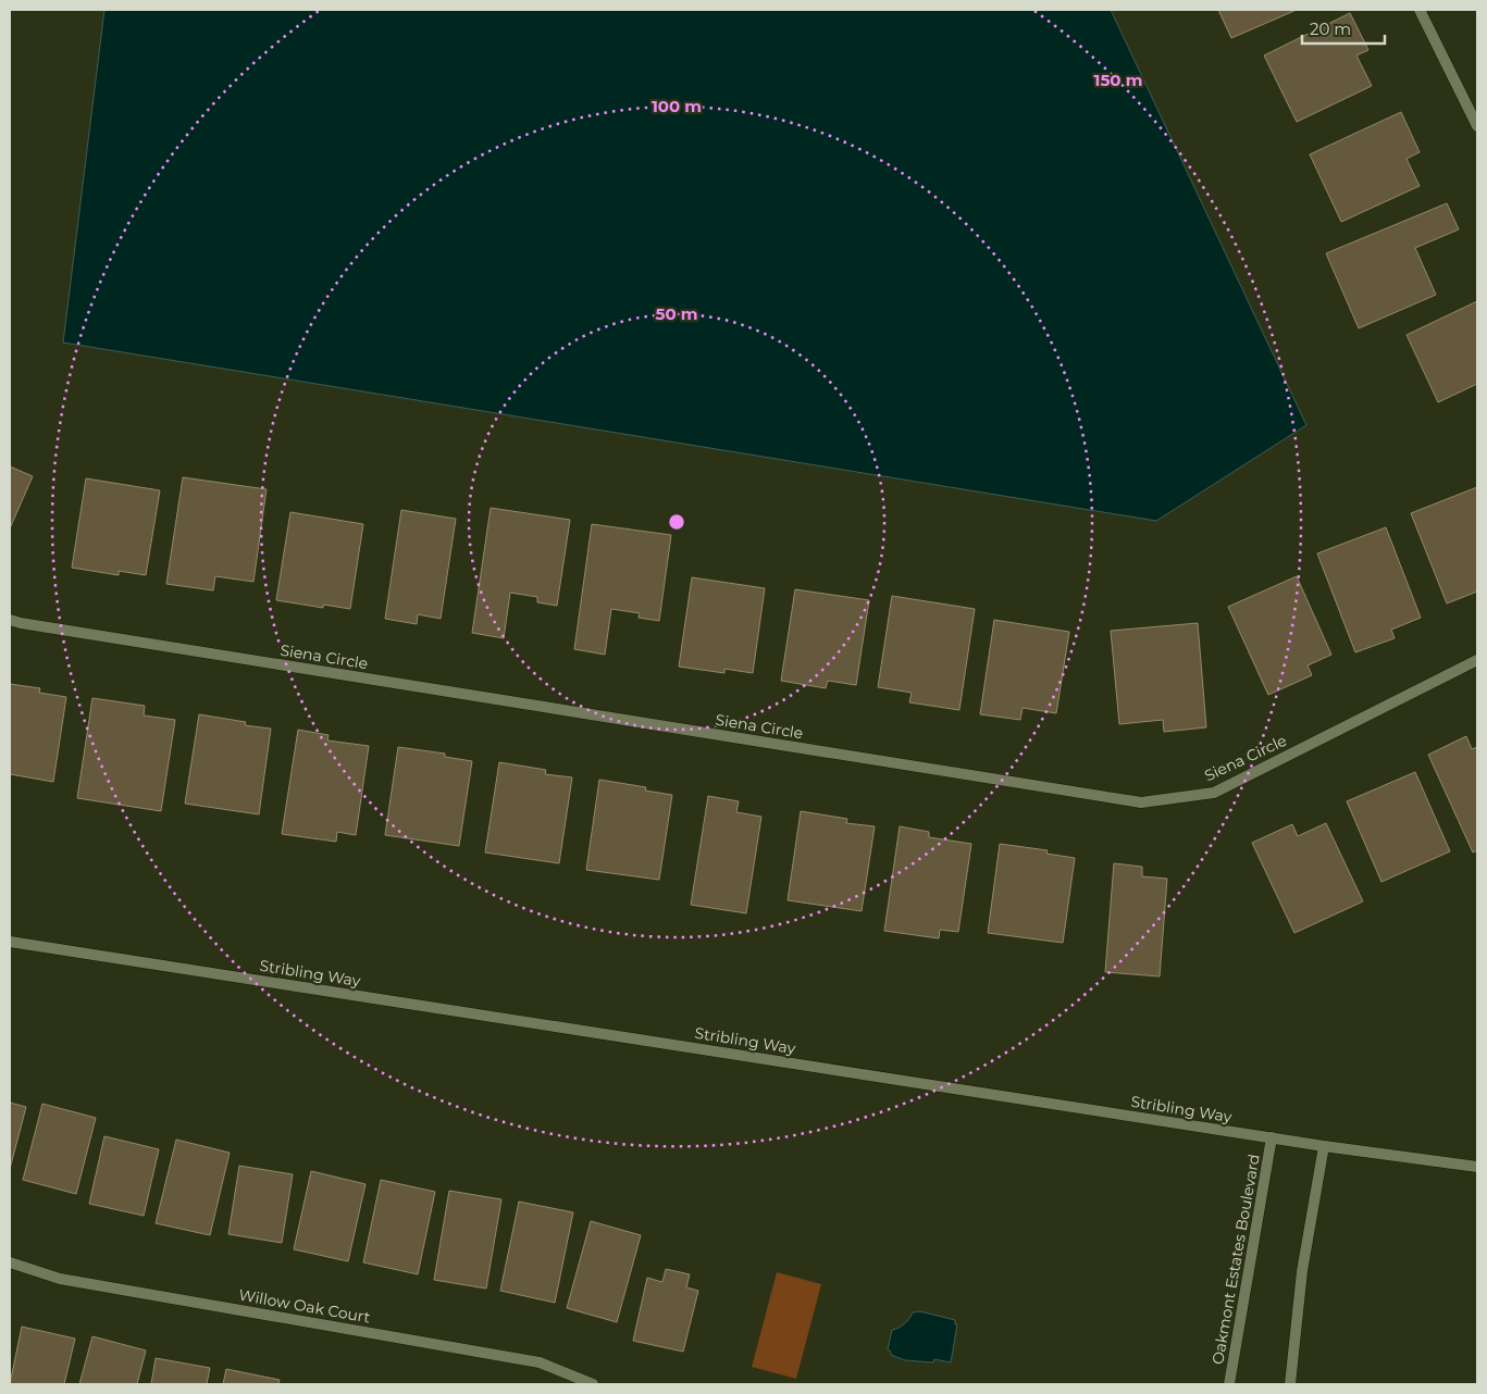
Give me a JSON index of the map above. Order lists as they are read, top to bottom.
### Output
{
  "streets": {
    "street": [
      "Siena Circle",
      "Stribling Way",
      "Oakmont Estates Boulevard",
      "Willow Oak Court"
    ]
  },
  "crossings": [
    ["Stribling Way", "Oakmont Estates Boulevard"]
  ],
  "scale_bar": "20 m",
  "rings": ["150 m", "100 m", "50 m"]
}
